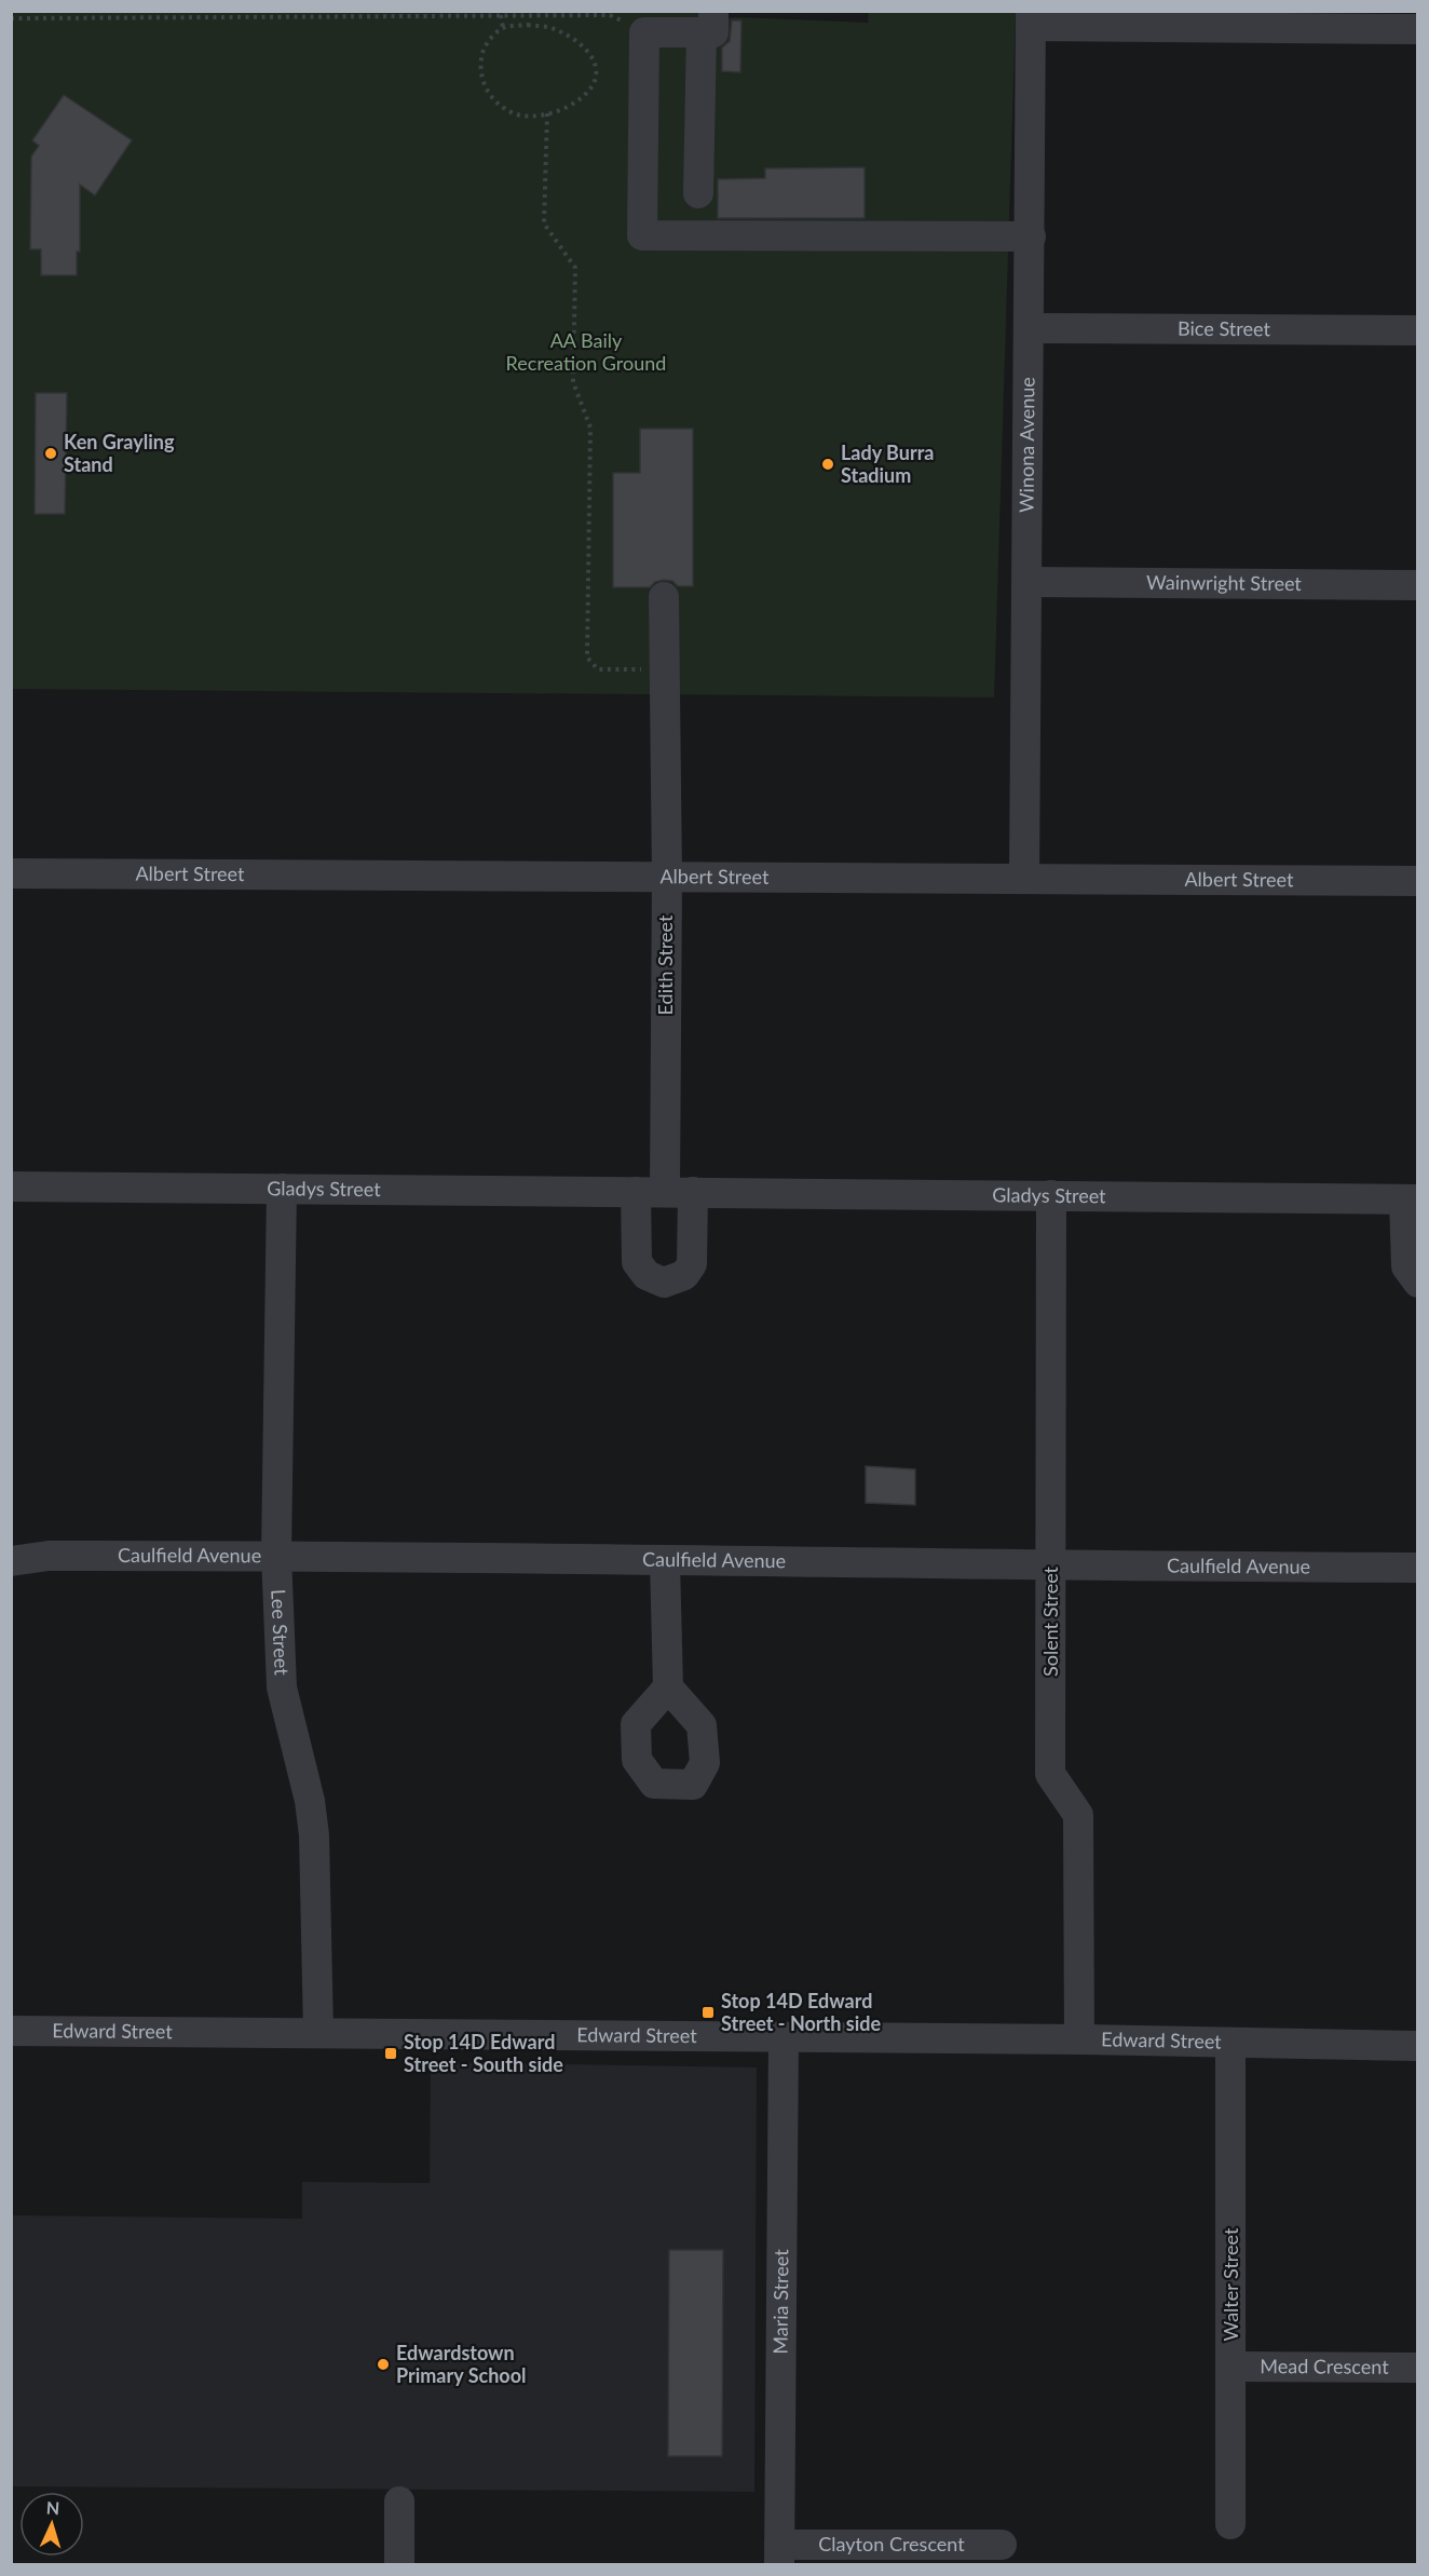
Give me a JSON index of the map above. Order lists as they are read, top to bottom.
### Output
{
  "streets": {
    "street": [
      "Bice Street",
      "Winona Avenue",
      "Wainwright Street",
      "Albert Street",
      "Edith Street",
      "Gladys Street",
      "Caulfield Avenue",
      "Solent Street",
      "Lee Street",
      "Edward Street",
      "Walter Street",
      "Maria Street",
      "Mead Crescent",
      "Clayton Crescent"
    ]
  },
  "crossings": [
    ["Bice Street", "Winona Avenue"],
    ["Winona Avenue", "Wainwright Street"],
    ["Winona Avenue", "Albert Street"],
    ["Albert Street", "Edith Street"],
    ["Edith Street", "Gladys Street"],
    ["Gladys Street", "Solent Street"],
    ["Gladys Street", "Lee Street"],
    ["Caulfield Avenue", "Solent Street"],
    ["Caulfield Avenue", "Lee Street"],
    ["Solent Street", "Edward Street"],
    ["Lee Street", "Edward Street"],
    ["Edward Street", "Walter Street"],
    ["Edward Street", "Maria Street"],
    ["Walter Street", "Mead Crescent"],
    ["Maria Street", "Clayton Crescent"]
  ],
  "parks": ["AA Baily Recreation Ground"],
  "places": {
    "other": ["Ken Grayling Stand", "Lady Burra Stadium", "Edwardstown Primary School"],
    "transit": ["Stop 14D Edward Street - North side", "Stop 14D Edward Street - South side"]
  },
  "north": "top"
}
